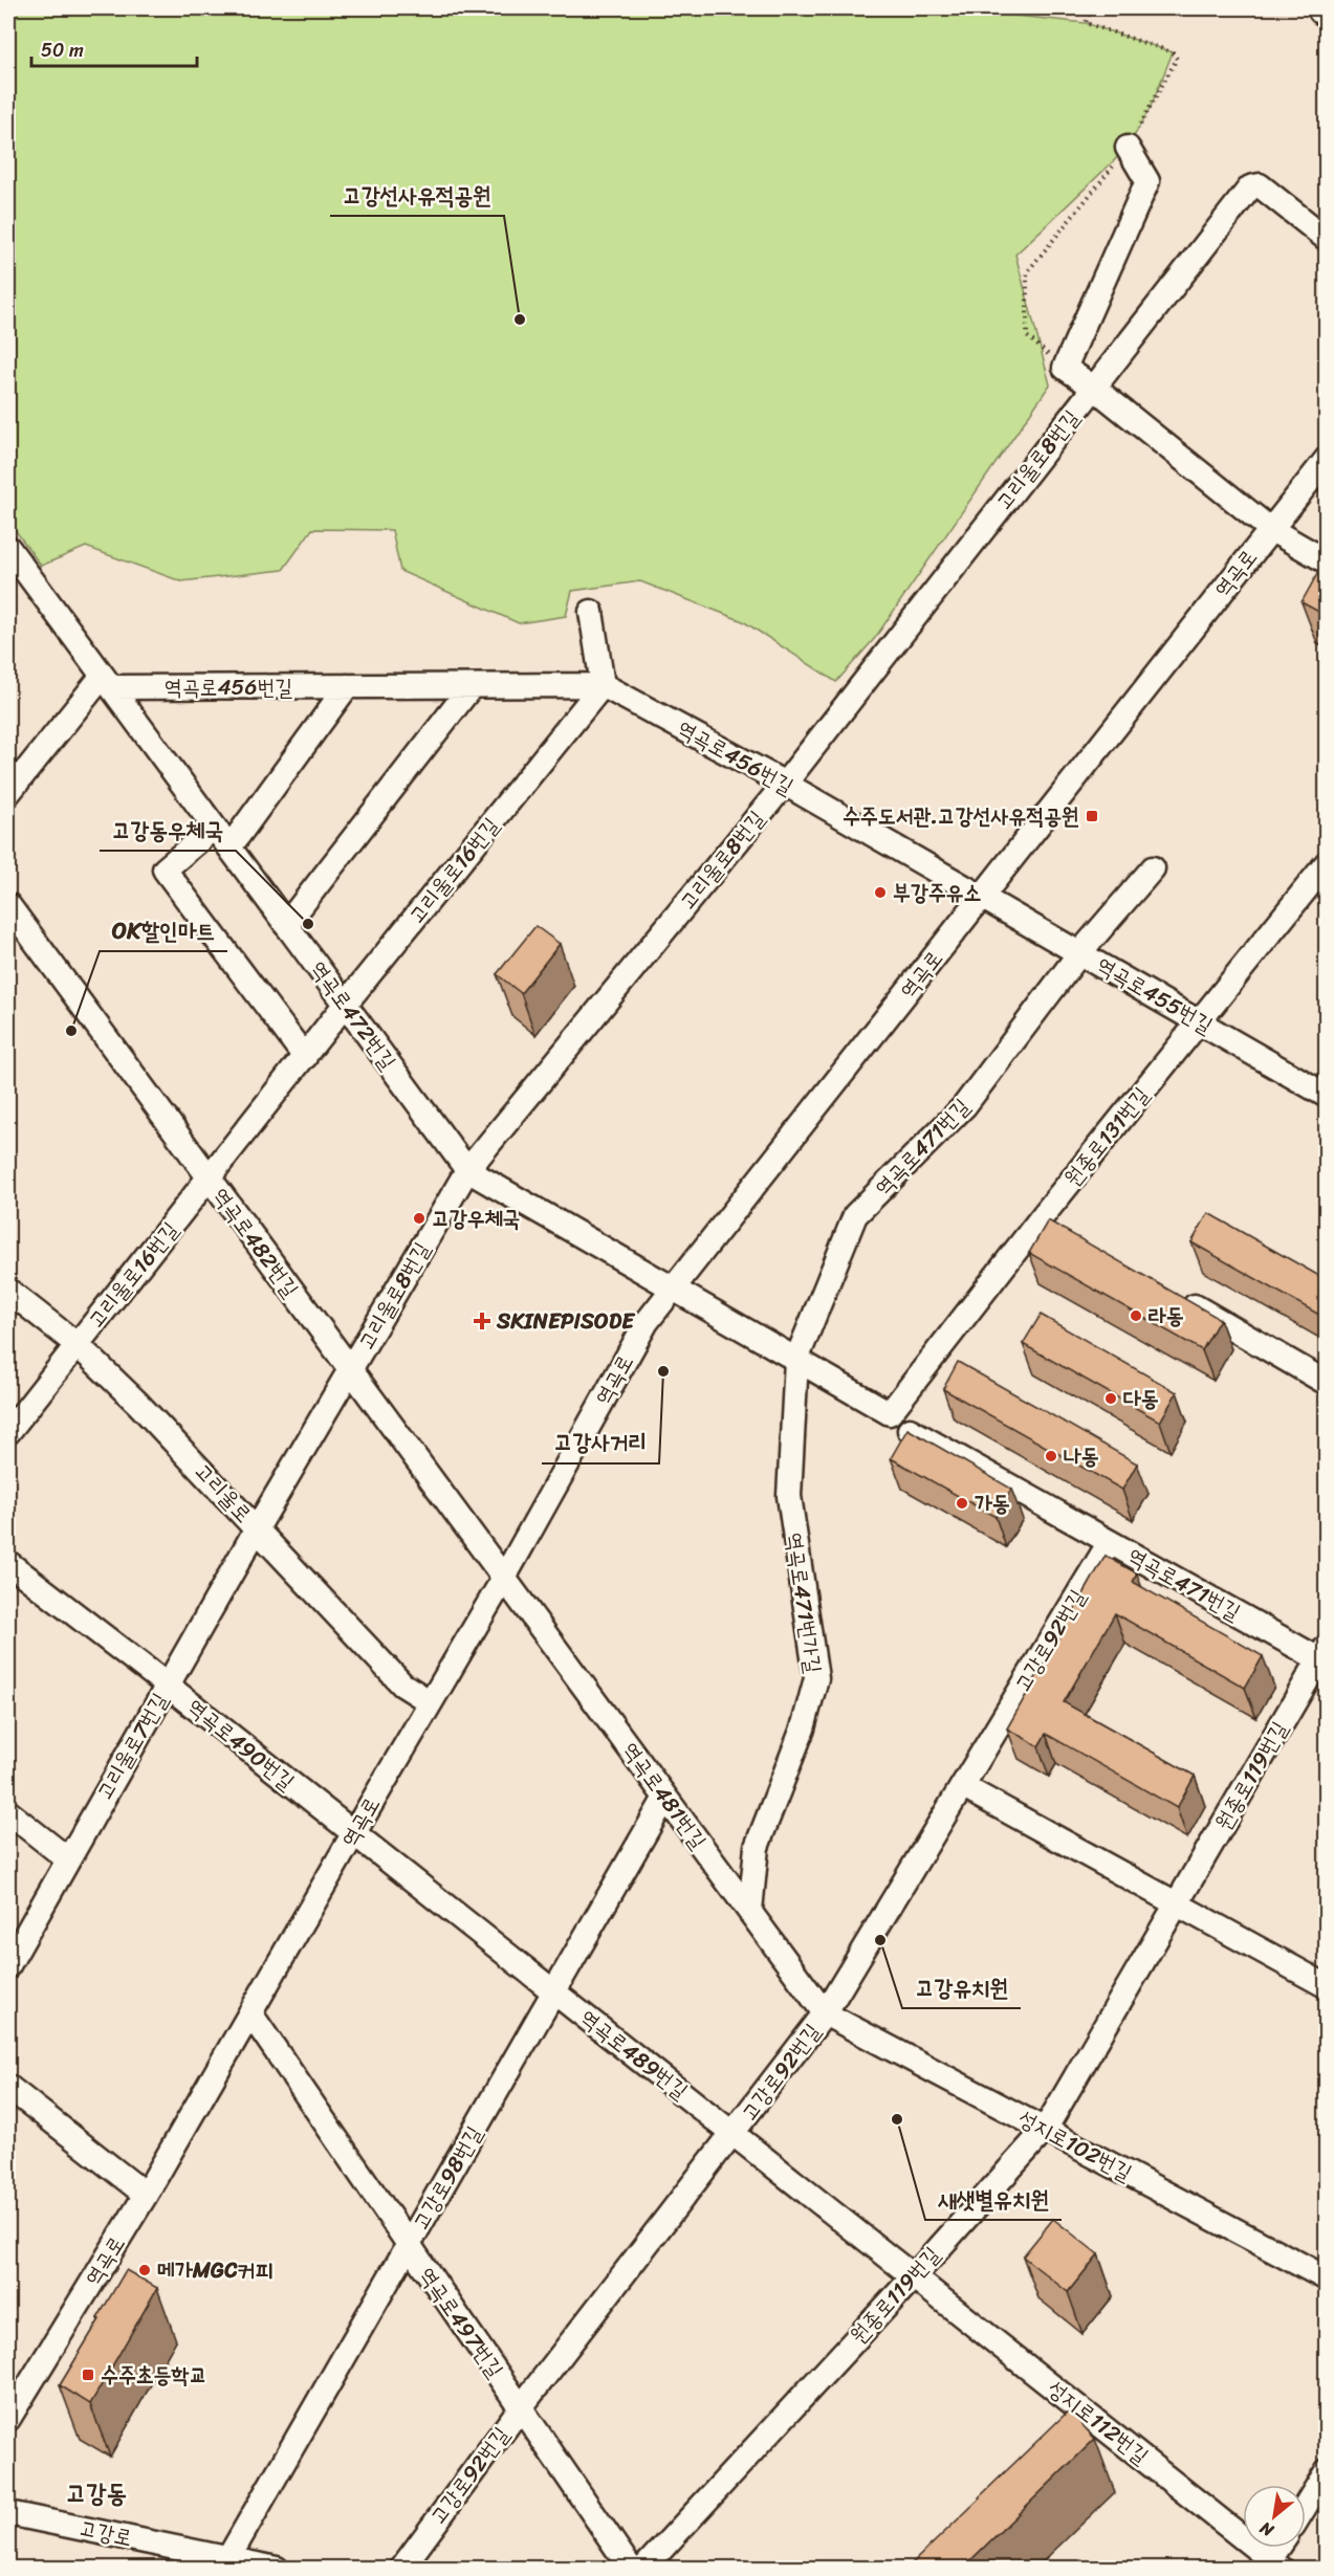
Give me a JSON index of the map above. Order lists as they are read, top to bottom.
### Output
{
  "streets": {
    "street": [
      "고리울로8번길",
      "역곡로",
      "역곡로456번길",
      "고리울로16번길",
      "역곡로455번길",
      "역곡로472번길",
      "원종로131번길",
      "역곡로471번길",
      "역곡로482번길",
      "고리울로",
      "역곡로471번가길",
      "고강로92번길",
      "역곡로490번길",
      "고리울로7번길",
      "원종로119번길",
      "역곡로481번길",
      "역곡로489번길",
      "성지로102번길",
      "고강로98번길",
      "역곡로497번길",
      "성지로112번길",
      "고강로"
    ]
  },
  "crossings": [
    ["고리울로8번길", "역곡로456번길"],
    ["고리울로8번길", "역곡로472번길"],
    ["고리울로8번길", "역곡로482번길"],
    ["고리울로8번길", "고리울로"],
    ["고리울로8번길", "고리울로7번길"],
    ["역곡로", "역곡로456번길"],
    ["역곡로", "역곡로455번길"],
    ["역곡로", "역곡로472번길"],
    ["역곡로", "역곡로482번길"],
    ["역곡로", "고리울로"],
    ["역곡로", "역곡로490번길"],
    ["역곡로", "역곡로481번길"],
    ["역곡로", "역곡로489번길"],
    ["역곡로", "역곡로497번길"],
    ["역곡로456번길", "고리울로16번길"],
    ["역곡로456번길", "역곡로455번길"],
    ["역곡로456번길", "역곡로472번길"],
    ["고리울로16번길", "역곡로472번길"],
    ["고리울로16번길", "역곡로482번길"],
    ["고리울로16번길", "고리울로"],
    ["역곡로455번길", "원종로131번길"],
    ["역곡로455번길", "역곡로471번길"],
    ["원종로131번길", "역곡로471번길"],
    ["원종로131번길", "역곡로471번가길"],
    ["역곡로471번길", "역곡로471번가길"],
    ["역곡로471번길", "고강로92번길"],
    ["역곡로471번길", "원종로119번길"],
    ["역곡로482번길", "역곡로481번길"],
    ["고리울로", "고리울로7번길"],
    ["역곡로471번가길", "역곡로481번길"],
    ["고강로92번길", "역곡로481번길"],
    ["고강로92번길", "역곡로489번길"],
    ["고강로92번길", "성지로102번길"],
    ["고강로92번길", "역곡로497번길"],
    ["역곡로490번길", "고리울로7번길"],
    ["역곡로490번길", "역곡로489번길"],
    ["원종로119번길", "역곡로489번길"],
    ["원종로119번길", "성지로102번길"],
    ["원종로119번길", "성지로112번길"],
    ["역곡로481번길", "성지로102번길"],
    ["역곡로481번길", "고강로98번길"],
    ["역곡로489번길", "고강로98번길"],
    ["역곡로489번길", "성지로112번길"],
    ["고강로98번길", "역곡로497번길"],
    ["고강로98번길", "고강로"]
  ],
  "districts": ["고강동"],
  "places": {
    "other": [
      "고강선사유적공원",
      "부강주유소",
      "고강동우체국",
      "OK할인마트",
      "고강우체국",
      "라동",
      "고강사거리",
      "다동",
      "나동",
      "가동",
      "고강유치원",
      "새샛별유치원",
      "메가MGC커피"
    ],
    "transit": ["수주도서관.고강선사유적공원", "수주초등학교"],
    "health": ["SKINEPISODE"]
  },
  "scale_bar": "50 m",
  "north": "bottom left"
}
